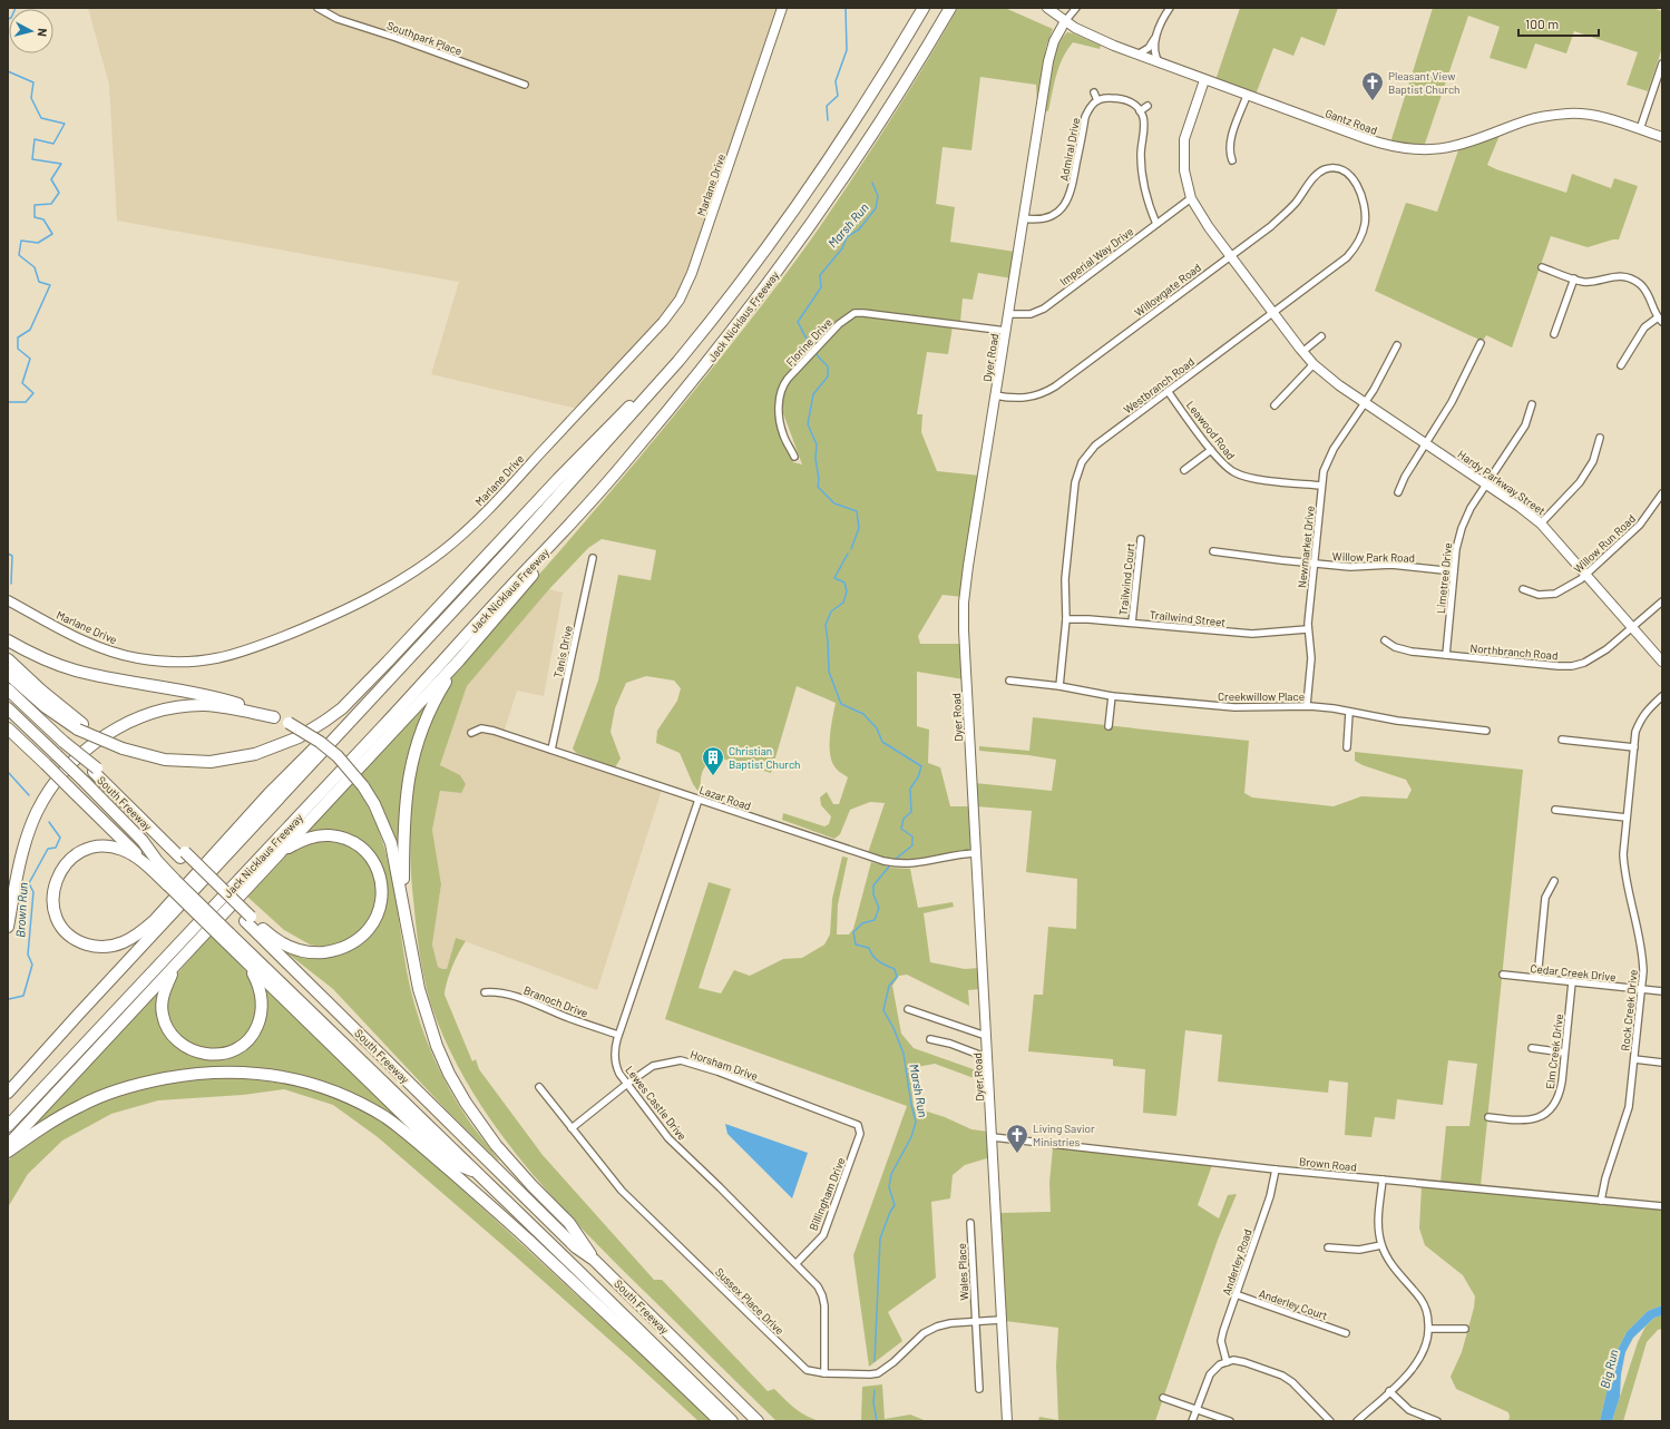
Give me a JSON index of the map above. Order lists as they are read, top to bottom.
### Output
{
  "streets": {
    "highway": ["Jack Nicklaus Freeway", "South Freeway"],
    "street": [
      "Southpark Place",
      "Gantz Road",
      "Admiral Drive",
      "Marlane Drive",
      "Imperial Way Drive",
      "Willowgate Road",
      "Florine Drive",
      "Dyer Road",
      "Westbranch Road",
      "Leawood Road",
      "Hardy Parkway Street",
      "Willow Run Road",
      "Newmarket Drive",
      "Willow Park Road",
      "Limetree Drive",
      "Trailwind Court",
      "Trailwind Street",
      "Tanis Drive",
      "Northbranch Road",
      "Creekwillow Place",
      "Lazar Road",
      "Cedar Creek Drive",
      "Branoch Drive",
      "Rock Creek Drive",
      "Elm Creek Drive",
      "Horsham Drive",
      "Lewes Castle Drive",
      "Brown Road",
      "Billingham Drive",
      "Anderley Road",
      "Wales Place",
      "Sussex Place Drive",
      "Anderley Court"
    ]
  },
  "crossings": [
    ["Gantz Road", "Dyer Road"],
    ["Gantz Road", "Hardy Parkway Street"],
    ["Admiral Drive", "Dyer Road"],
    ["Imperial Way Drive", "Dyer Road"],
    ["Imperial Way Drive", "Hardy Parkway Street"],
    ["Willowgate Road", "Dyer Road"],
    ["Willowgate Road", "Westbranch Road"],
    ["Willowgate Road", "Hardy Parkway Street"],
    ["Florine Drive", "Dyer Road"],
    ["Dyer Road", "Lazar Road"],
    ["Dyer Road", "Brown Road"],
    ["Dyer Road", "Sussex Place Drive"],
    ["Westbranch Road", "Leawood Road"],
    ["Westbranch Road", "Hardy Parkway Street"],
    ["Westbranch Road", "Trailwind Street"],
    ["Westbranch Road", "Creekwillow Place"],
    ["Leawood Road", "Newmarket Drive"],
    ["Hardy Parkway Street", "Willow Run Road"],
    ["Hardy Parkway Street", "Newmarket Drive"],
    ["Hardy Parkway Street", "Limetree Drive"],
    ["Hardy Parkway Street", "Northbranch Road"],
    ["Newmarket Drive", "Willow Park Road"],
    ["Newmarket Drive", "Trailwind Street"],
    ["Newmarket Drive", "Creekwillow Place"],
    ["Willow Park Road", "Limetree Drive"],
    ["Limetree Drive", "Northbranch Road"],
    ["Trailwind Court", "Trailwind Street"],
    ["Tanis Drive", "Lazar Road"],
    ["Lazar Road", "Lewes Castle Drive"],
    ["Cedar Creek Drive", "Rock Creek Drive"],
    ["Cedar Creek Drive", "Elm Creek Drive"],
    ["Branoch Drive", "Lewes Castle Drive"],
    ["Rock Creek Drive", "Brown Road"],
    ["Horsham Drive", "Lewes Castle Drive"],
    ["Horsham Drive", "Billingham Drive"],
    ["Horsham Drive", "Sussex Place Drive"],
    ["Lewes Castle Drive", "Billingham Drive"],
    ["Lewes Castle Drive", "Sussex Place Drive"],
    ["Brown Road", "Anderley Road"],
    ["Anderley Road", "Anderley Court"],
    ["Wales Place", "Sussex Place Drive"]
  ],
  "water": ["Marsh Run", "Brown Run", "Big Run"],
  "places": {
    "church": ["Pleasant View Baptist Church", "Living Savior Ministries"],
    "building": ["Christian Baptist Church"]
  },
  "scale_bar": "100 m",
  "north": "right"
}
